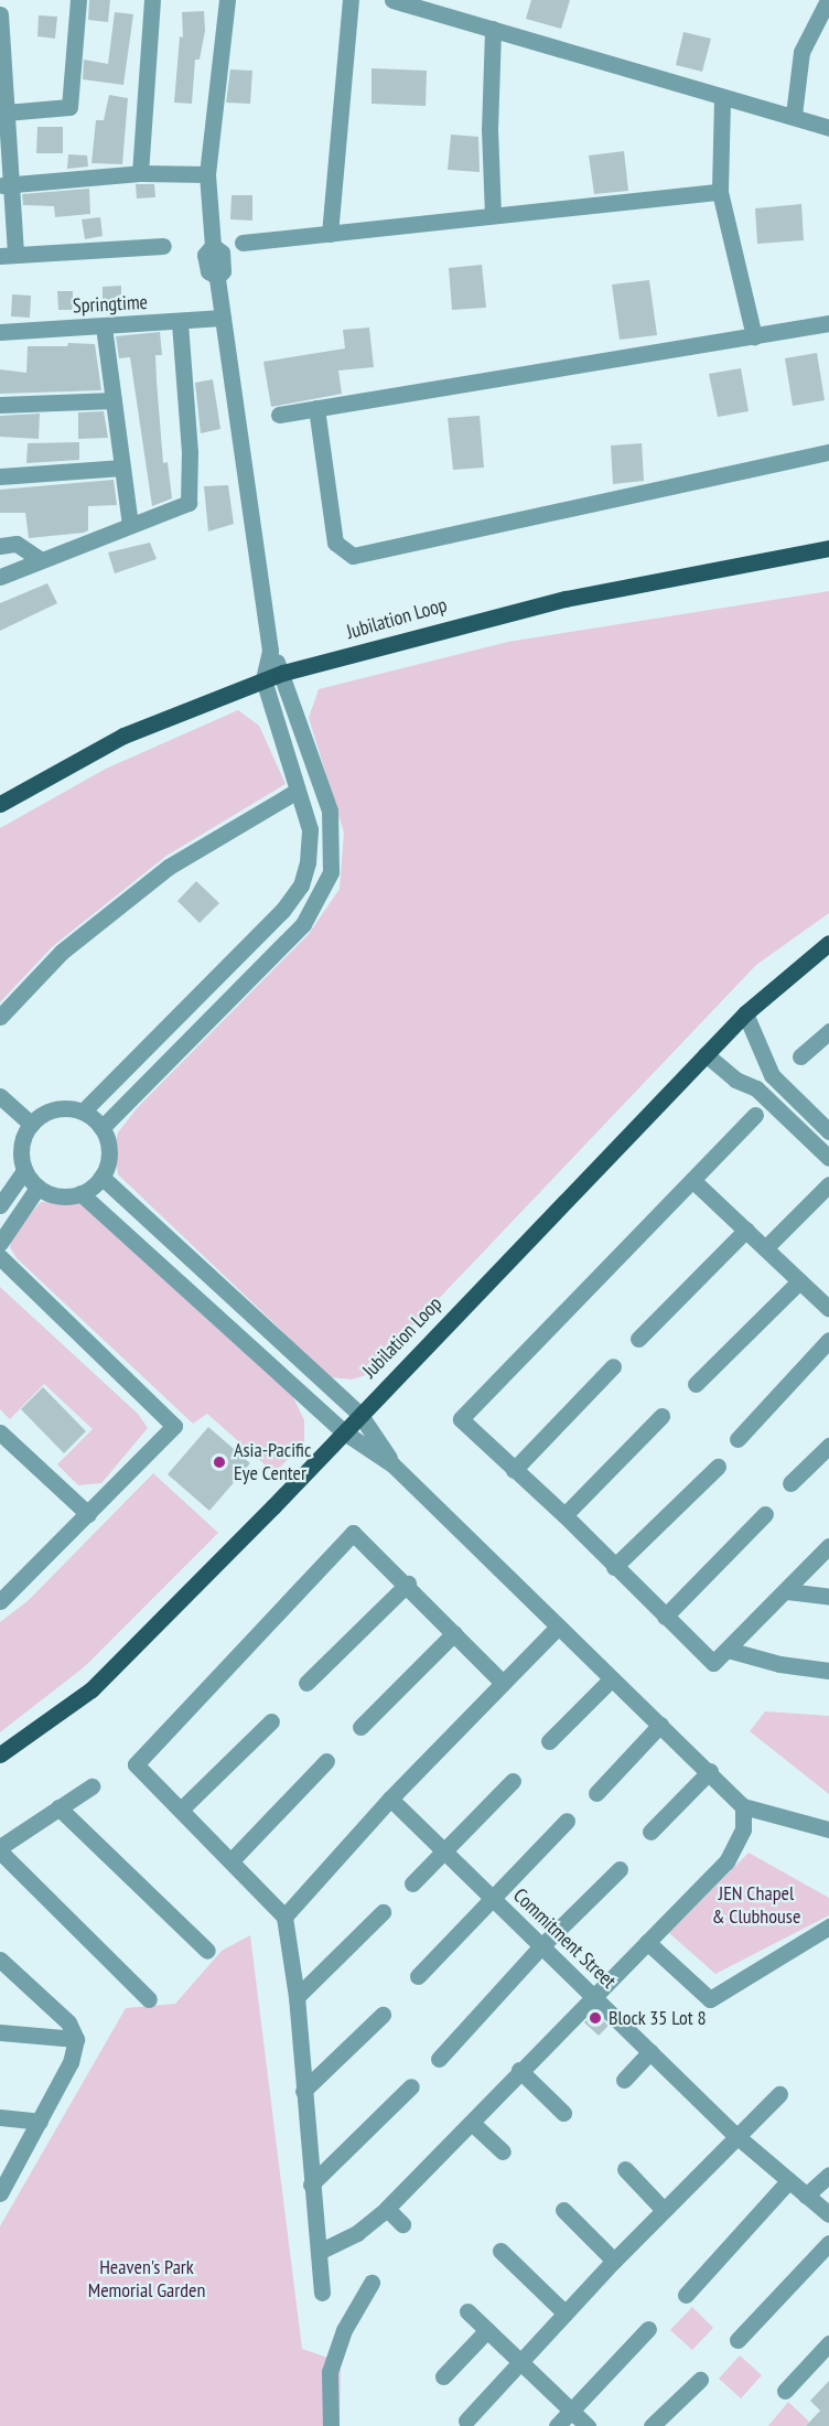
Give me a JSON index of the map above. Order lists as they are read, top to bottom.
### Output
{
  "streets": {
    "main road": ["Jubilation Loop"],
    "street": ["Springtime", "Commitment Street"]
  },
  "parks": ["JEN Chapel & Clubhouse", "Heaven's Park Memorial Garden"],
  "places": ["Asia-Pacific Eye Center", "Block 35 Lot 8"]
}
